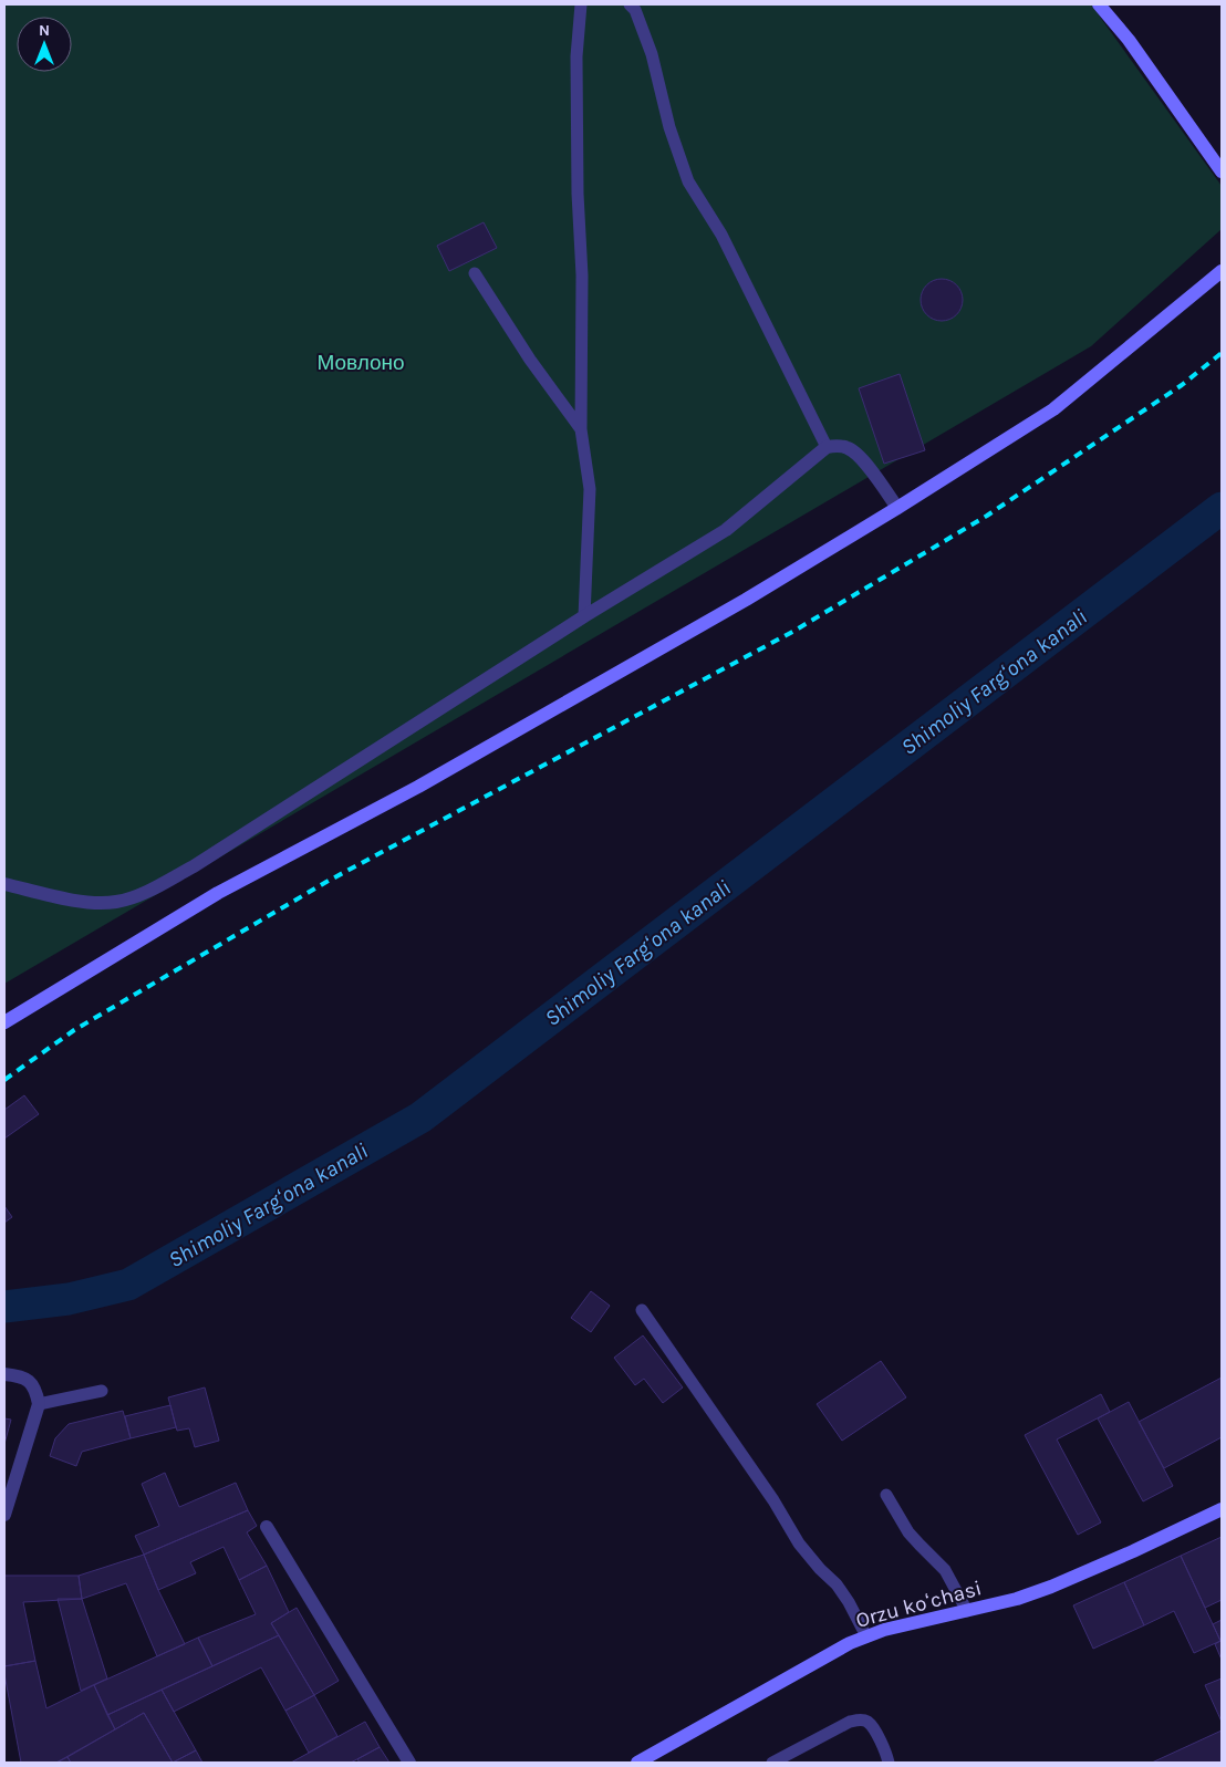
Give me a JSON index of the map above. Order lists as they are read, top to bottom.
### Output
{
  "streets": {
    "street": ["Orzu koʻchasi"]
  },
  "water": ["Shimoliy Fargʻona kanali"],
  "parks": ["Мовлоно"],
  "north": "top"
}
